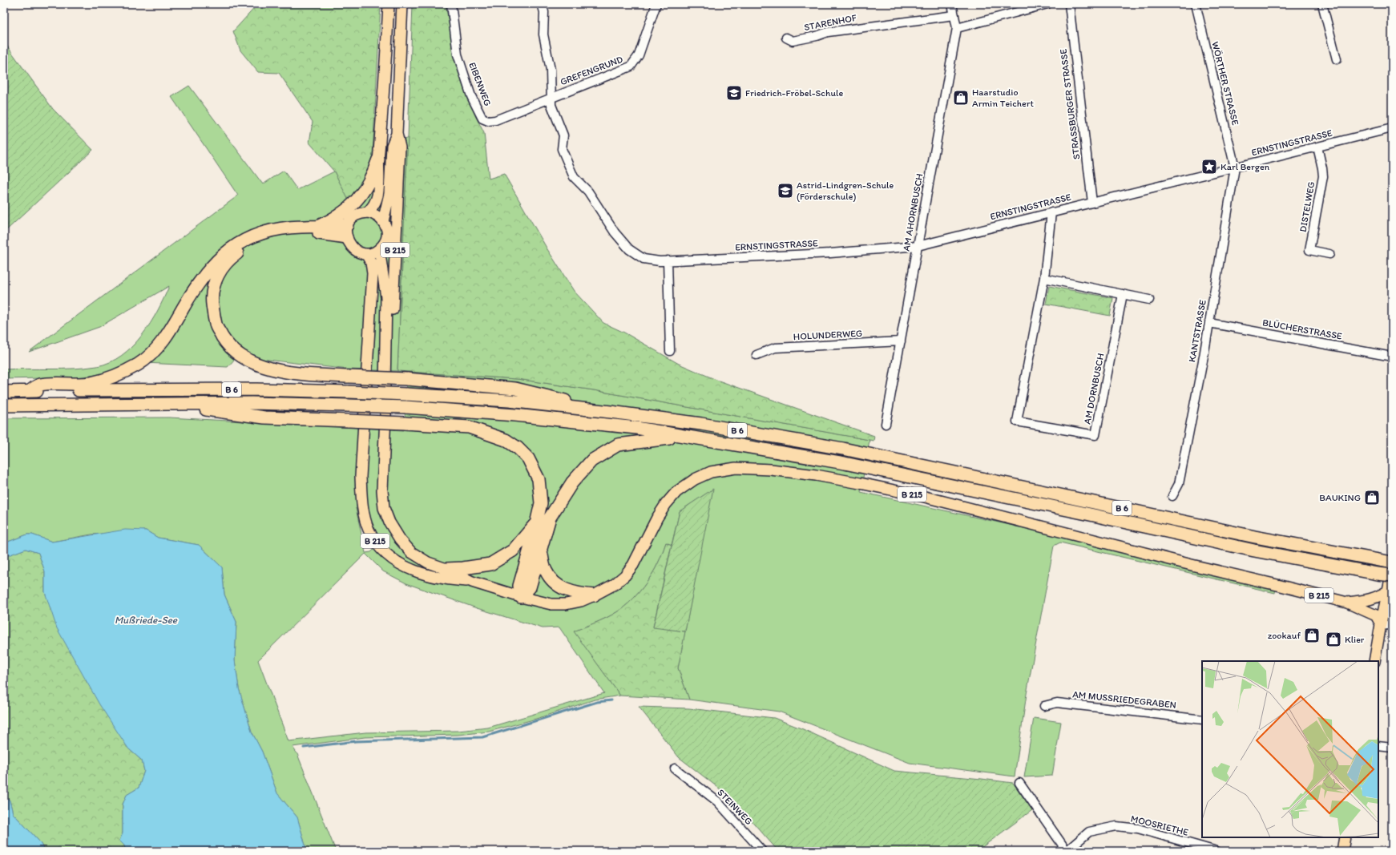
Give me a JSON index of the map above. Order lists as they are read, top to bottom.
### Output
{
  "streets": {
    "highway": ["B 6"],
    "main road": ["B 215"],
    "street": [
      "STARENHOF",
      "GREFENGRUND",
      "WÖRTHER STRASSE",
      "EIBENWEG",
      "STRASSBURGER STRASSE",
      "ERNSTINGSTRASSE",
      "DISTELWEG",
      "AM AHORNBUSCH",
      "BLÜCHERSTRASSE",
      "KANTSTRASSE",
      "HOLUNDERWEG",
      "AM DORNBUSCH",
      "AM MUSSRIEDEGRABEN",
      "STEINWEG",
      "MOOSRIETHE"
    ]
  },
  "crossings": [
    ["STARENHOF", "AM AHORNBUSCH"],
    ["GREFENGRUND", "EIBENWEG"],
    ["GREFENGRUND", "ERNSTINGSTRASSE"],
    ["WÖRTHER STRASSE", "ERNSTINGSTRASSE"],
    ["WÖRTHER STRASSE", "KANTSTRASSE"],
    ["EIBENWEG", "ERNSTINGSTRASSE"],
    ["STRASSBURGER STRASSE", "ERNSTINGSTRASSE"],
    ["ERNSTINGSTRASSE", "DISTELWEG"],
    ["ERNSTINGSTRASSE", "AM AHORNBUSCH"],
    ["ERNSTINGSTRASSE", "KANTSTRASSE"],
    ["ERNSTINGSTRASSE", "AM DORNBUSCH"],
    ["AM AHORNBUSCH", "HOLUNDERWEG"],
    ["BLÜCHERSTRASSE", "KANTSTRASSE"]
  ],
  "water": ["Mußriede-See"],
  "places": {
    "school or university": ["Friedrich-Fröbel-Schule", "Astrid-Lindgren-Schule (Förderschule)"],
    "shop": [
      "Haarstudio Armin Teichert",
      "BAUKING",
      "zookauf",
      "Klier"
    ],
    "place": ["Karl Bergen"]
  }
}
